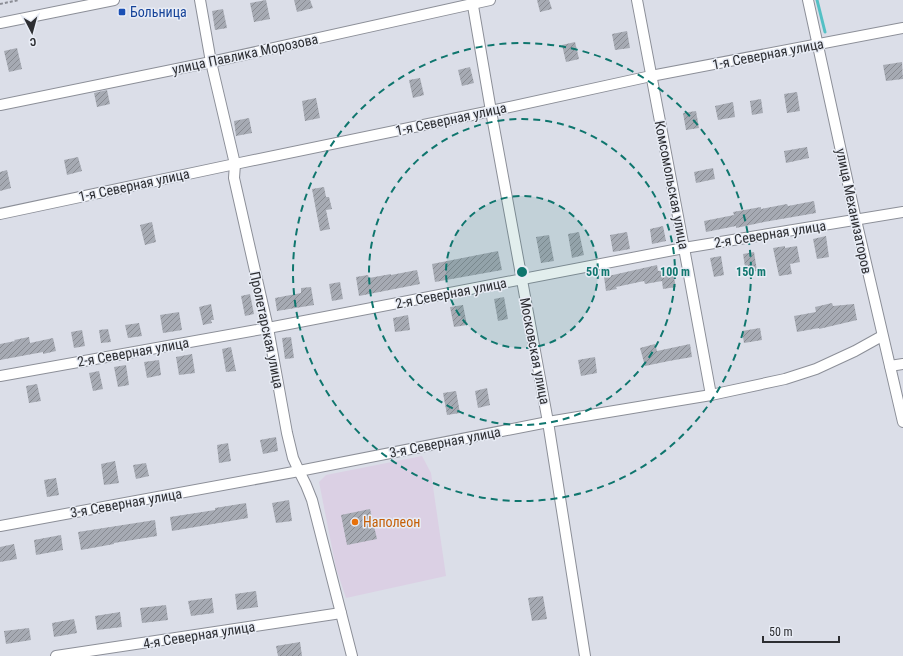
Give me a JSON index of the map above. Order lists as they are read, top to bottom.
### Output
{
  "streets": {
    "street": [
      "улица Павлика Морозова",
      "1-я Северная улица",
      "Комсомольская улица",
      "улица Механизаторов",
      "2-я Северная улица",
      "Пролетарская улица",
      "Московская улица",
      "3-я Северная улица",
      "4-я Северная улица"
    ]
  },
  "crossings": [
    ["улица Павлика Морозова", "Пролетарская улица"],
    ["улица Павлика Морозова", "Московская улица"],
    ["1-я Северная улица", "Комсомольская улица"],
    ["1-я Северная улица", "улица Механизаторов"],
    ["1-я Северная улица", "Пролетарская улица"],
    ["1-я Северная улица", "Московская улица"],
    ["Комсомольская улица", "2-я Северная улица"],
    ["Комсомольская улица", "3-я Северная улица"],
    ["улица Механизаторов", "2-я Северная улица"],
    ["улица Механизаторов", "3-я Северная улица"],
    ["2-я Северная улица", "Пролетарская улица"],
    ["2-я Северная улица", "Московская улица"],
    ["Пролетарская улица", "3-я Северная улица"],
    ["Пролетарская улица", "4-я Северная улица"],
    ["Московская улица", "3-я Северная улица"]
  ],
  "places": {
    "transit": ["Больница"],
    "other": ["Наполеон"]
  },
  "scale_bar": "50 m",
  "north": "bottom",
  "rings": ["50 m", "100 m", "150 m"]
}
